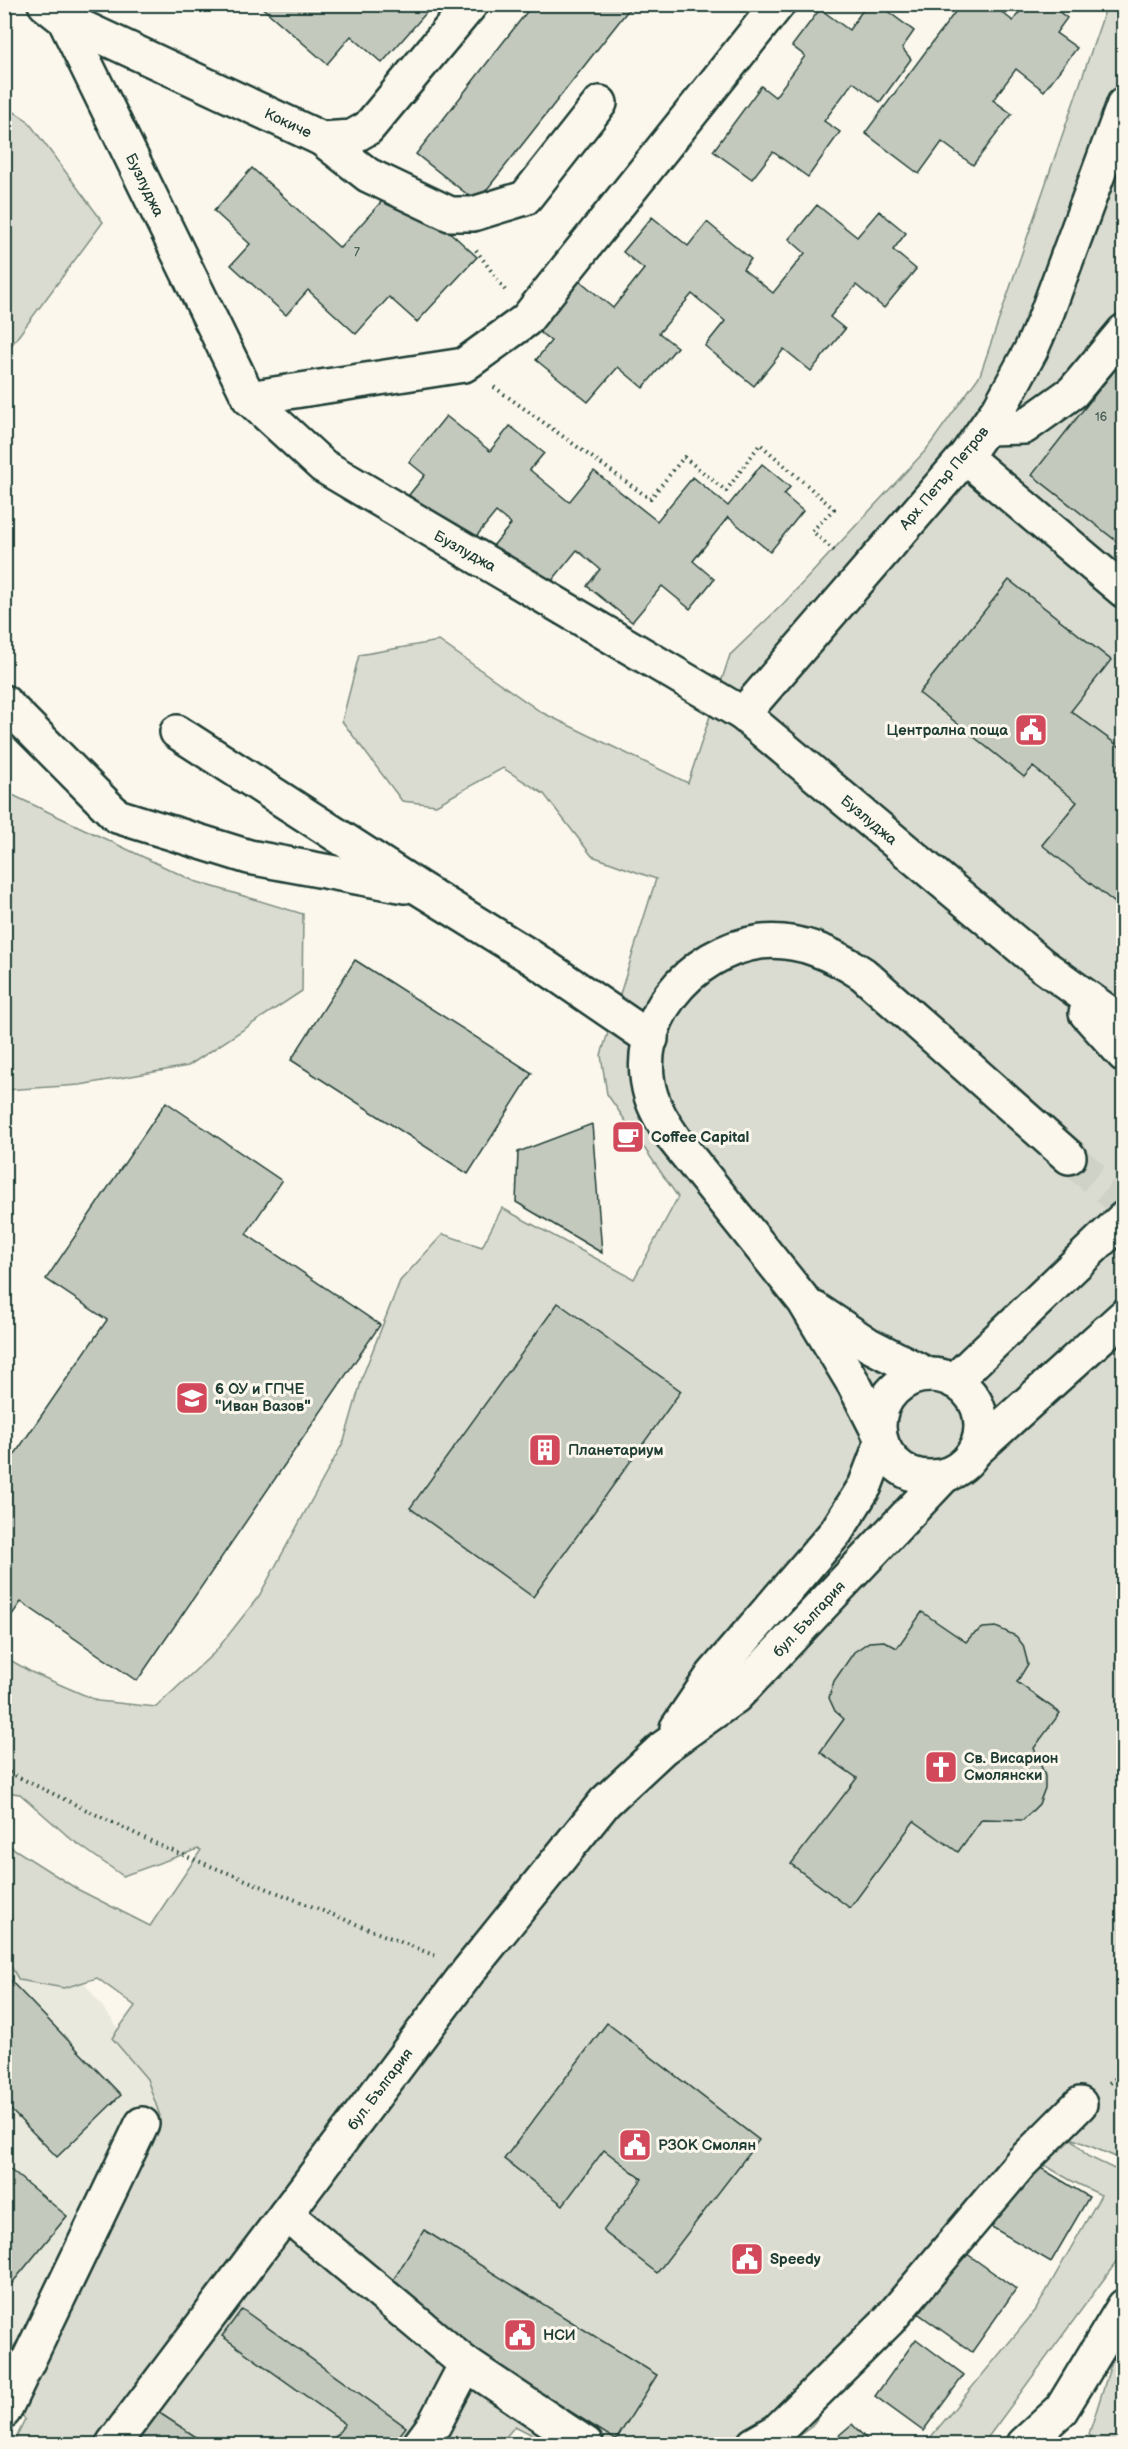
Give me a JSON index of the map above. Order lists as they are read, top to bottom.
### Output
{
  "streets": {
    "street": [
      "Кокиче",
      "Бузлуджа",
      "Арх. Петър Петров",
      "бул. България"
    ]
  },
  "crossings": [
    ["Кокиче", "Бузлуджа"],
    ["Бузлуджа", "Арх. Петър Петров"]
  ],
  "places": {
    "public building": [
      "Централна поща",
      "РЗОК Смолян",
      "Speedy",
      "НСИ"
    ],
    "cafe": ["Coffee Capital"],
    "school or university": ["6 ОУ и ГПЧЕ \"Иван Вазов\""],
    "building": ["Планетариум"],
    "church": ["Св. Висарион Смолянски"]
  },
  "house_numbers": ["7", "16"]
}
